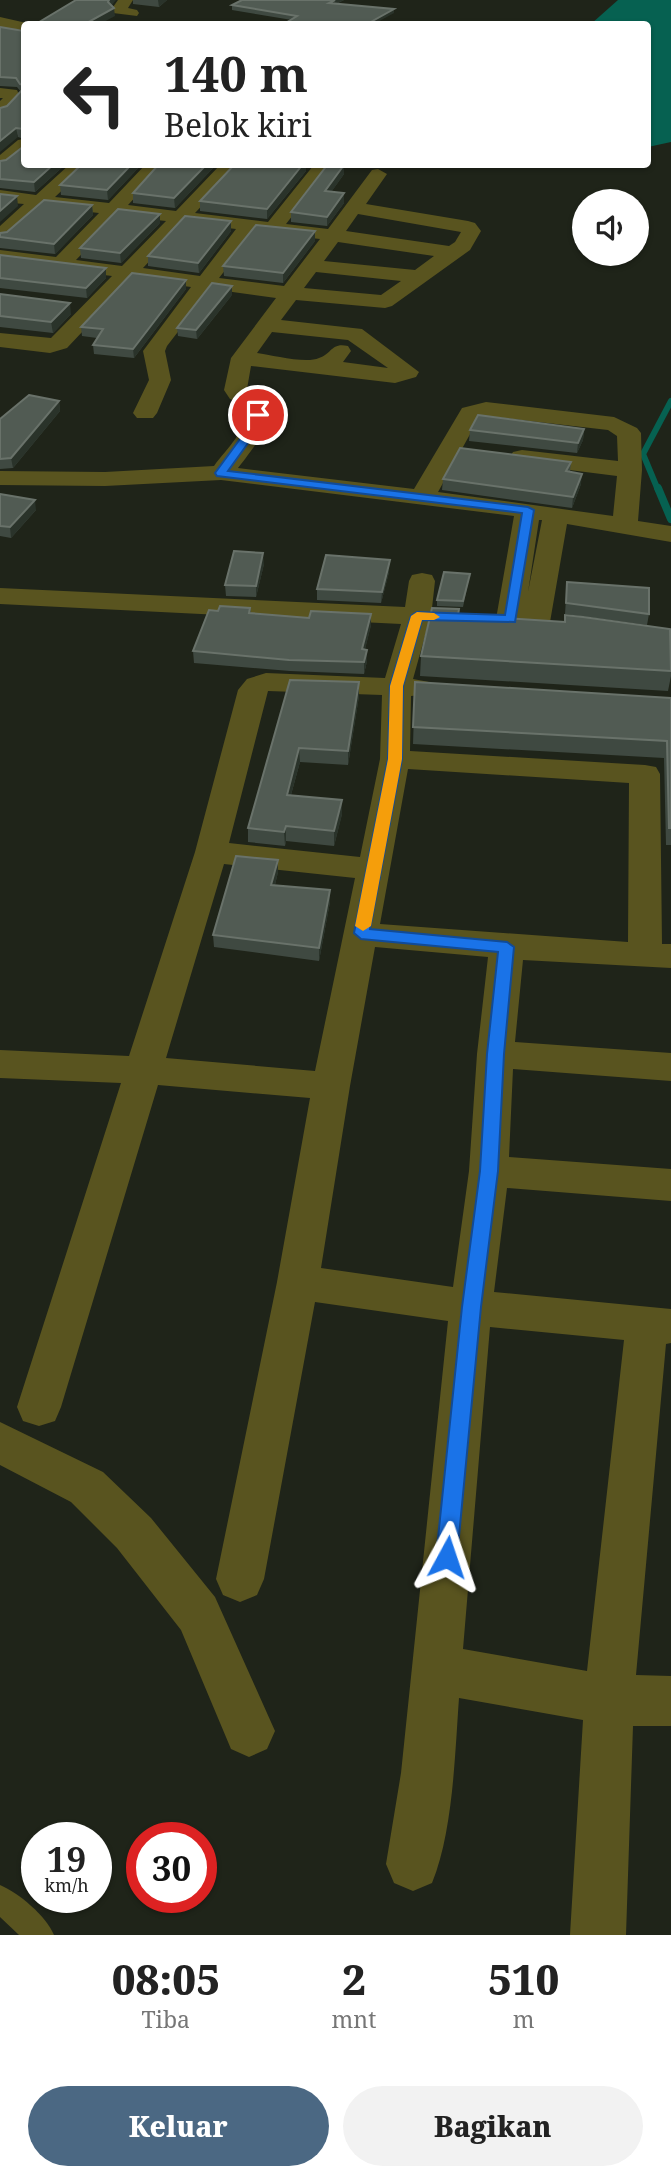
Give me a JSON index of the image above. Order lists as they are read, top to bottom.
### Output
{
  "page": {
    "turn": ["140 m", "Belok kiri"],
    "speed": "19 km/h",
    "limit": "30",
    "eta": [
      "08:05",
      "Tiba",
      "2",
      "mnt",
      "510",
      "m"
    ],
    "buttons": ["Keluar", "Bagikan"]
  }
}
